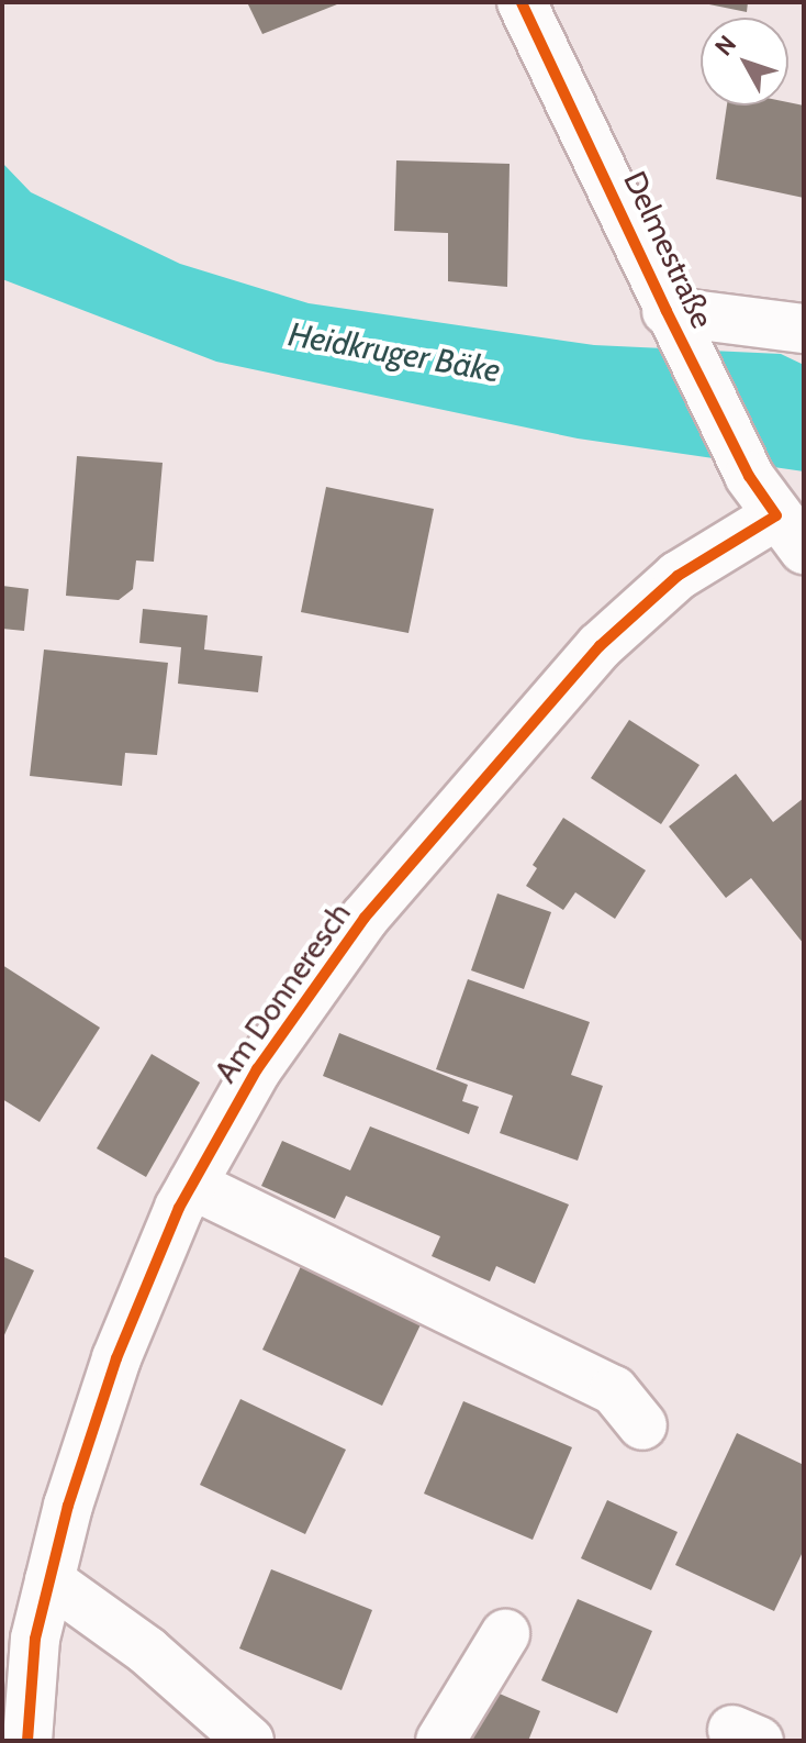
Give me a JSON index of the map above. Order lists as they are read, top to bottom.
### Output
{
  "streets": {
    "street": ["Delmestraße", "Am Donneresch"]
  },
  "crossings": [
    ["Delmestraße", "Am Donneresch"]
  ],
  "water": ["Heidkruger Bäke"],
  "north": "top left"
}
